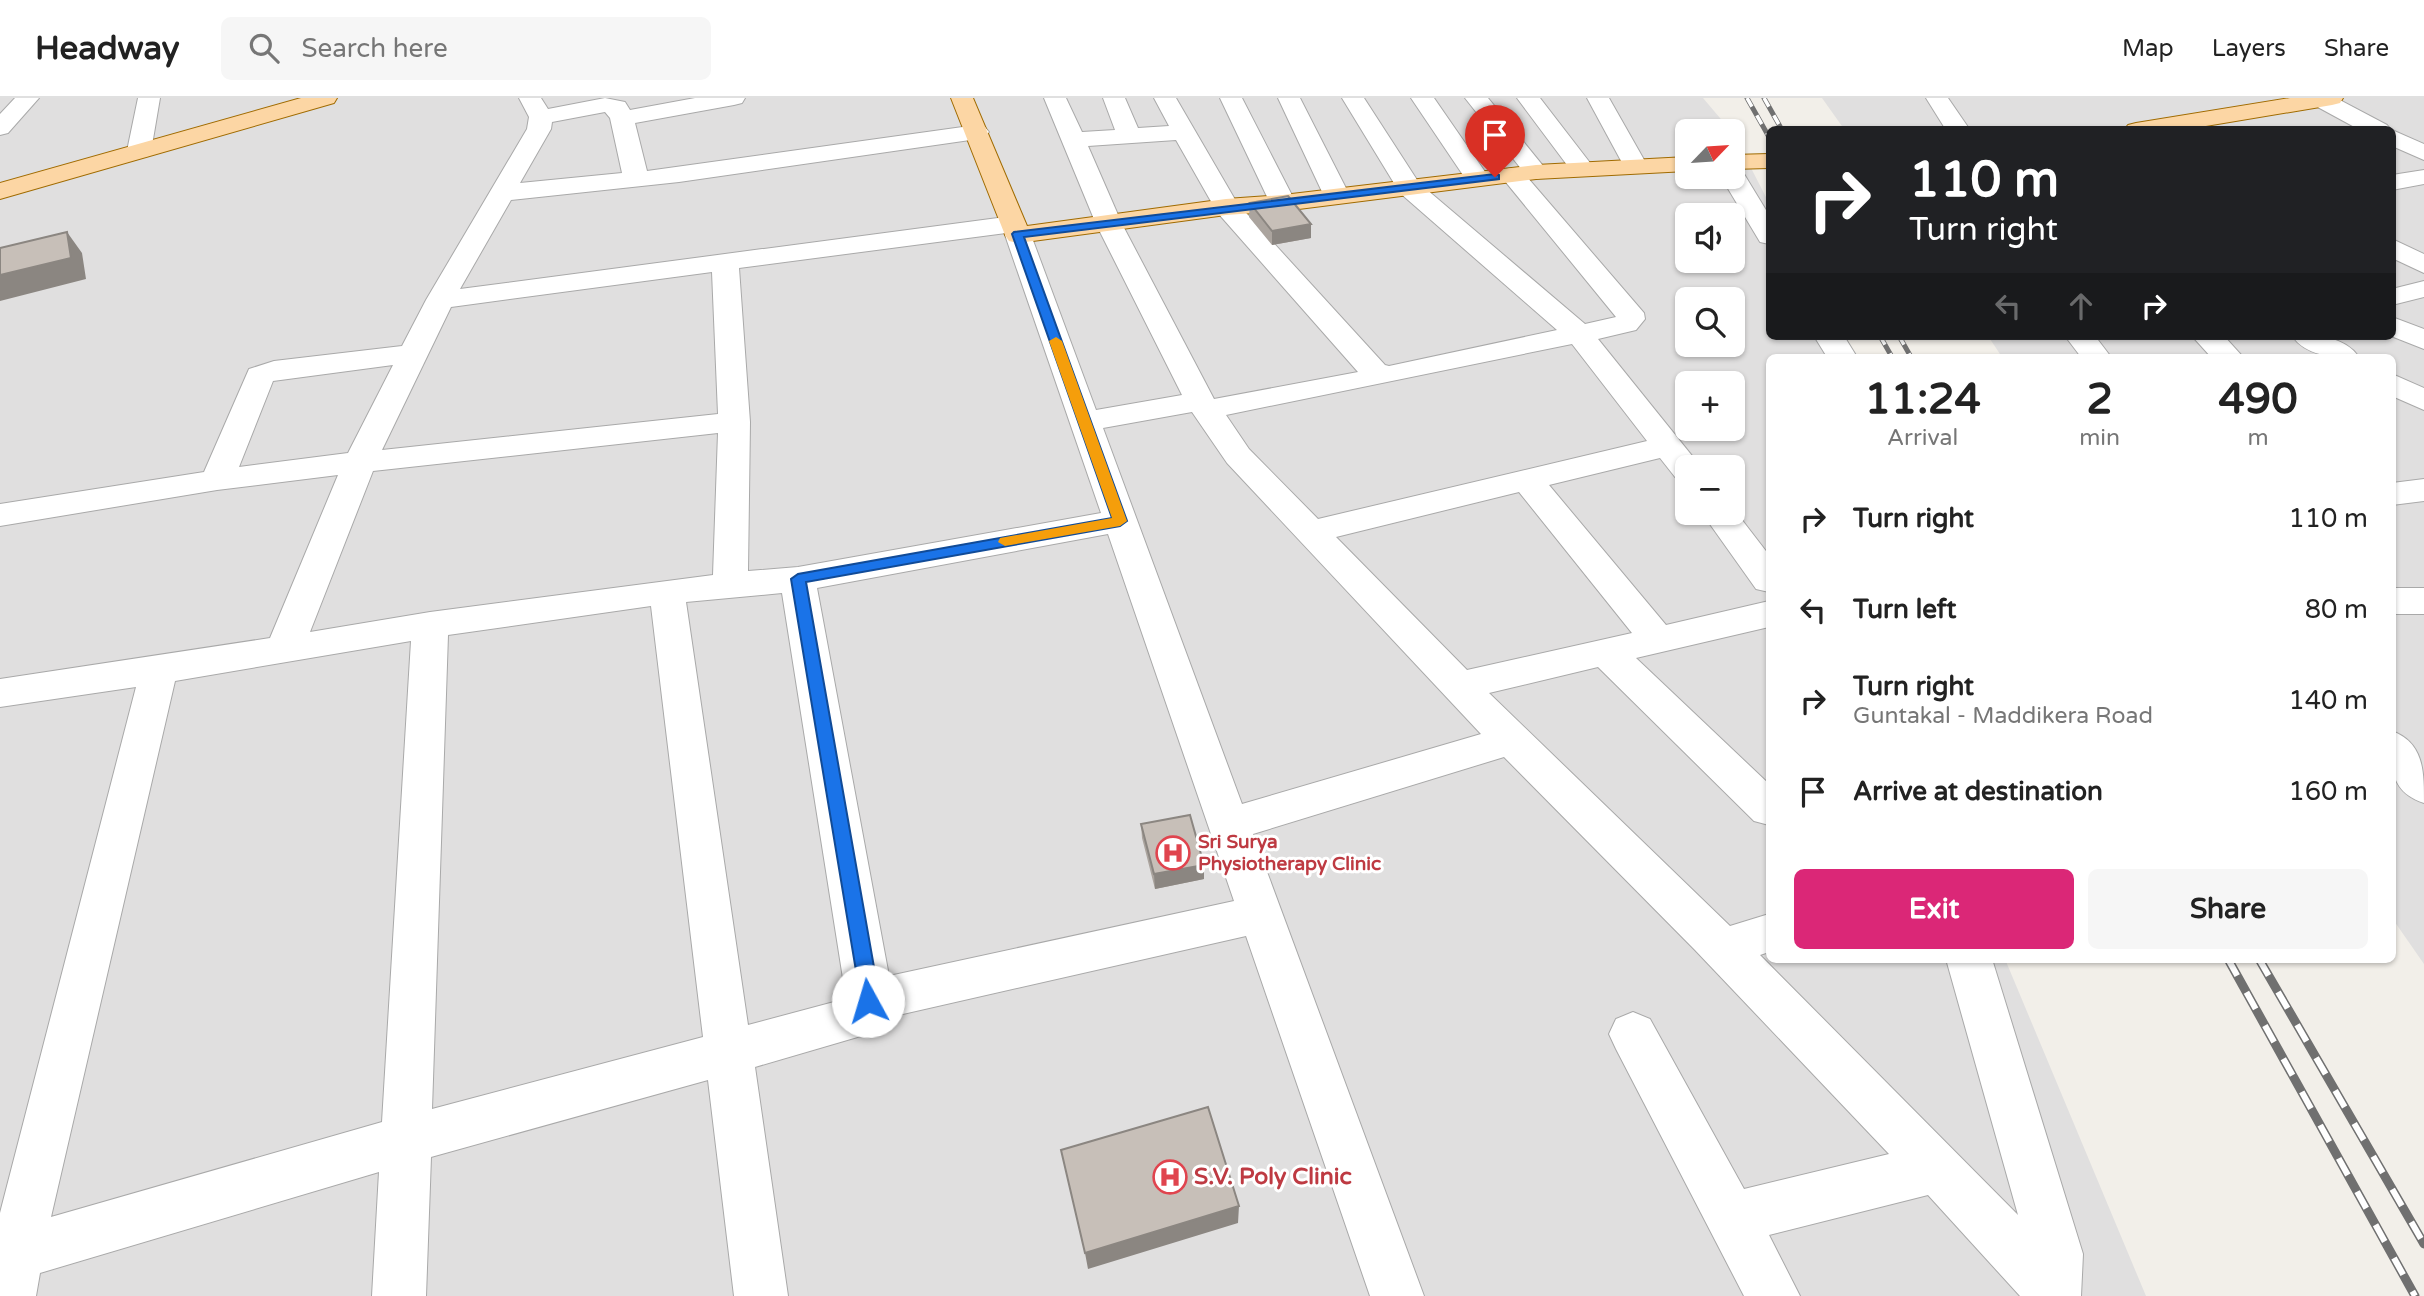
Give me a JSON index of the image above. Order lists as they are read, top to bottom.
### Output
{
  "places": {
    "hospital": ["Sri Surya Physiotherapy Clinic", "S.V. Poly Clinic"]
  },
  "north": "top right",
  "page": {
    "header": "Headway",
    "search": "Search here",
    "nav": ["Map", "Layers", "Share"],
    "map_buttons": ["+", "−"],
    "turn": ["110 m", "Turn right"],
    "eta": [
      "11:24",
      "Arrival",
      "2",
      "min",
      "490",
      "m"
    ],
    "list": [
      {
        "name": "Turn right",
        "value": "110 m"
      },
      {
        "name": "Turn left",
        "value": "80 m"
      },
      {
        "name": "Turn right",
        "note": "Guntakal - Maddikera Road",
        "value": "140 m"
      },
      {
        "name": "Arrive at destination",
        "value": "160 m"
      }
    ],
    "buttons": ["Exit", "Share"]
  }
}
